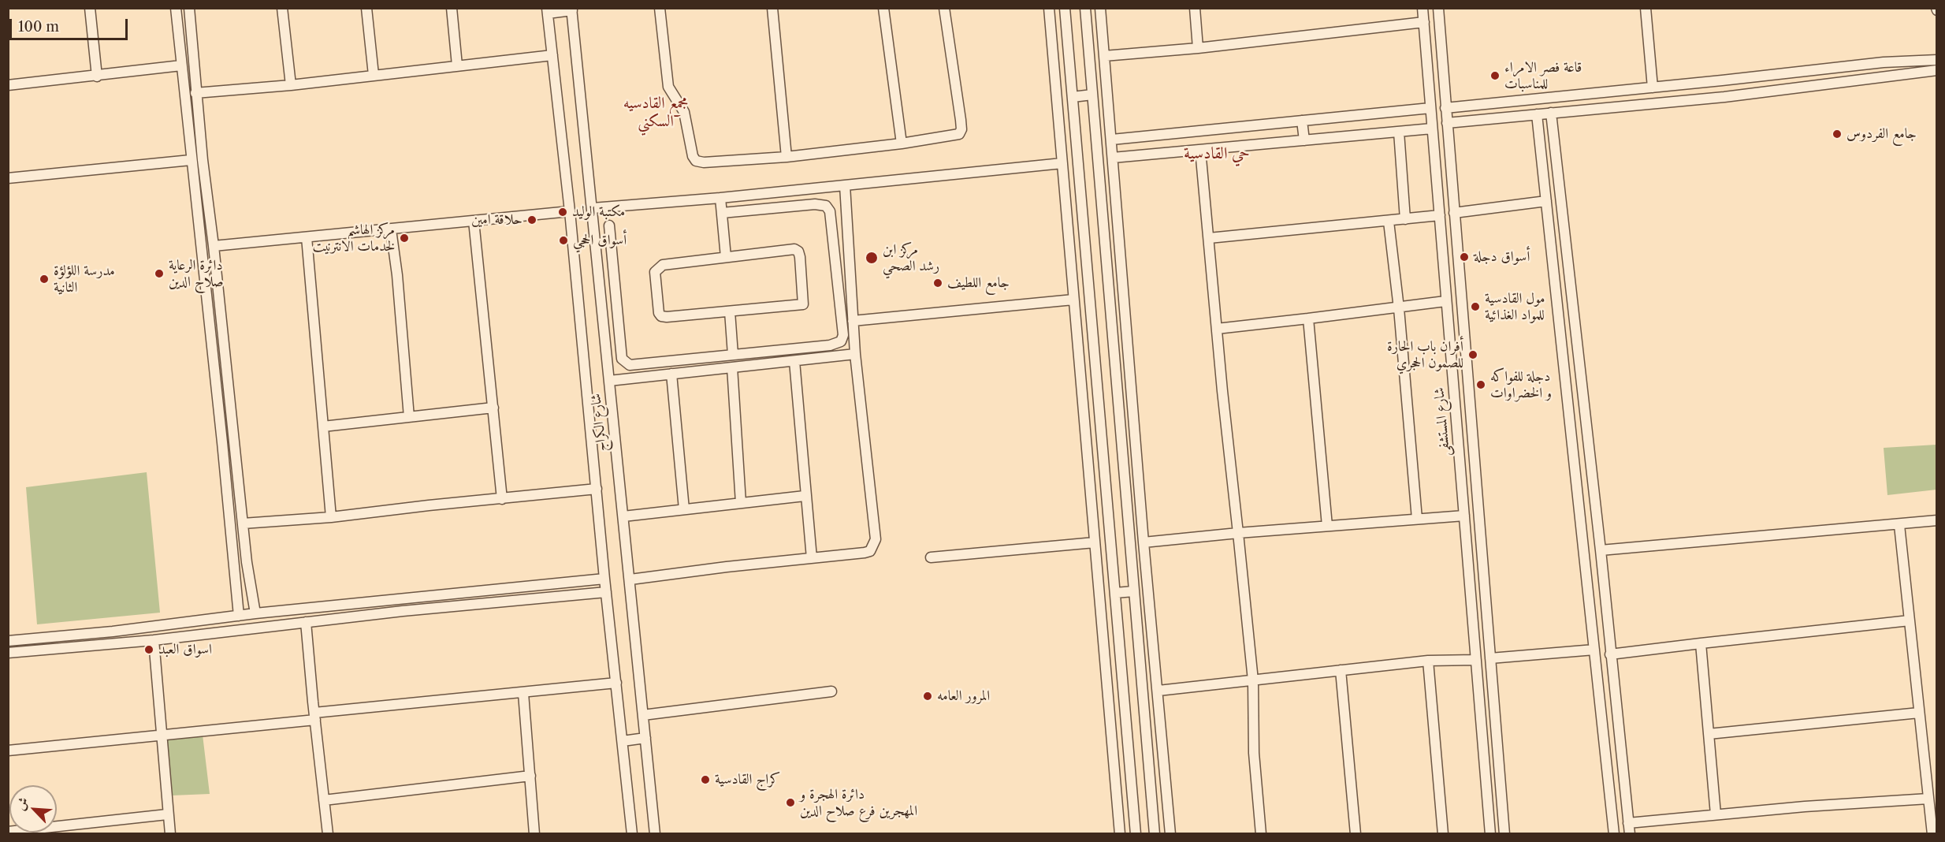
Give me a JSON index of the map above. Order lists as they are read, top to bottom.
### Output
{
  "streets": {
    "street": ["شارع المستشفى", "شارع الكراج"]
  },
  "districts": ["مجمع القادسيه السكني", "حي القادسية"],
  "places": [
    "قاعة فصر الامراء للمناسبات",
    "جامع الفردوس",
    "مكتبة الوليد",
    "حلاقة امين",
    "مركز الهاشم لخدمات الانترنيت",
    "أسواق الحجي",
    "أسواق دجلة",
    "مركز ابن رشد الصحي",
    "دائرة الرعاية صلاح الدين",
    "مدرسة اللؤلؤة الثانية",
    "جامع اللطیف",
    "مول القادسية للمواد الغذائية",
    "أفران باب الحارة للصمون الحجري",
    "دجلة للفواكه و الخضراوات",
    "اسواق العبد",
    "المرور العامه",
    "كراج القادسية",
    "دائرة الهجرة و المهجرين فرع صلاح الدين"
  ],
  "scale_bar": "100 m",
  "north": "top left"
}
